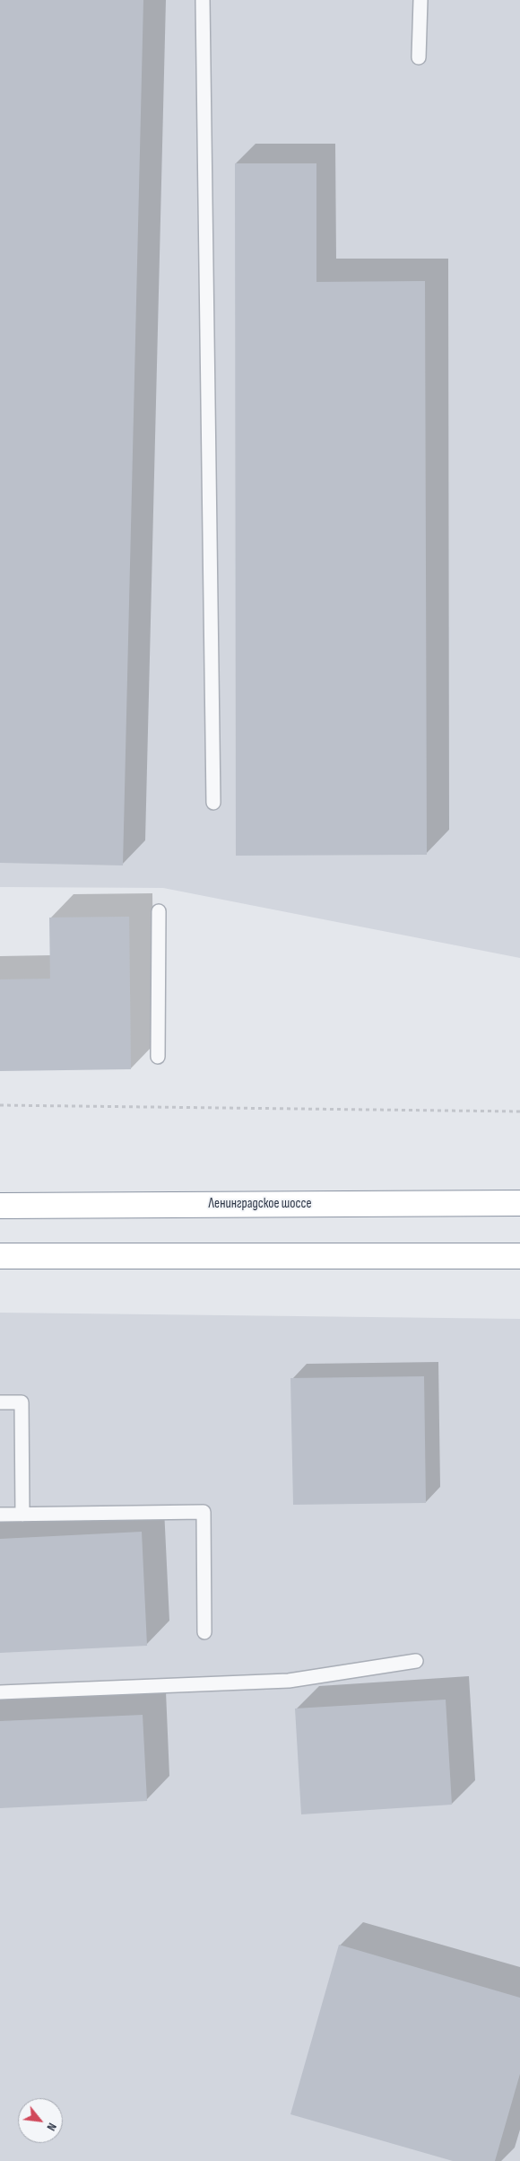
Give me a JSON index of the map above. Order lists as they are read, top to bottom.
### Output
{
  "streets": {
    "highway": ["Ленинградское шоссе"]
  },
  "north": "bottom right"
}
